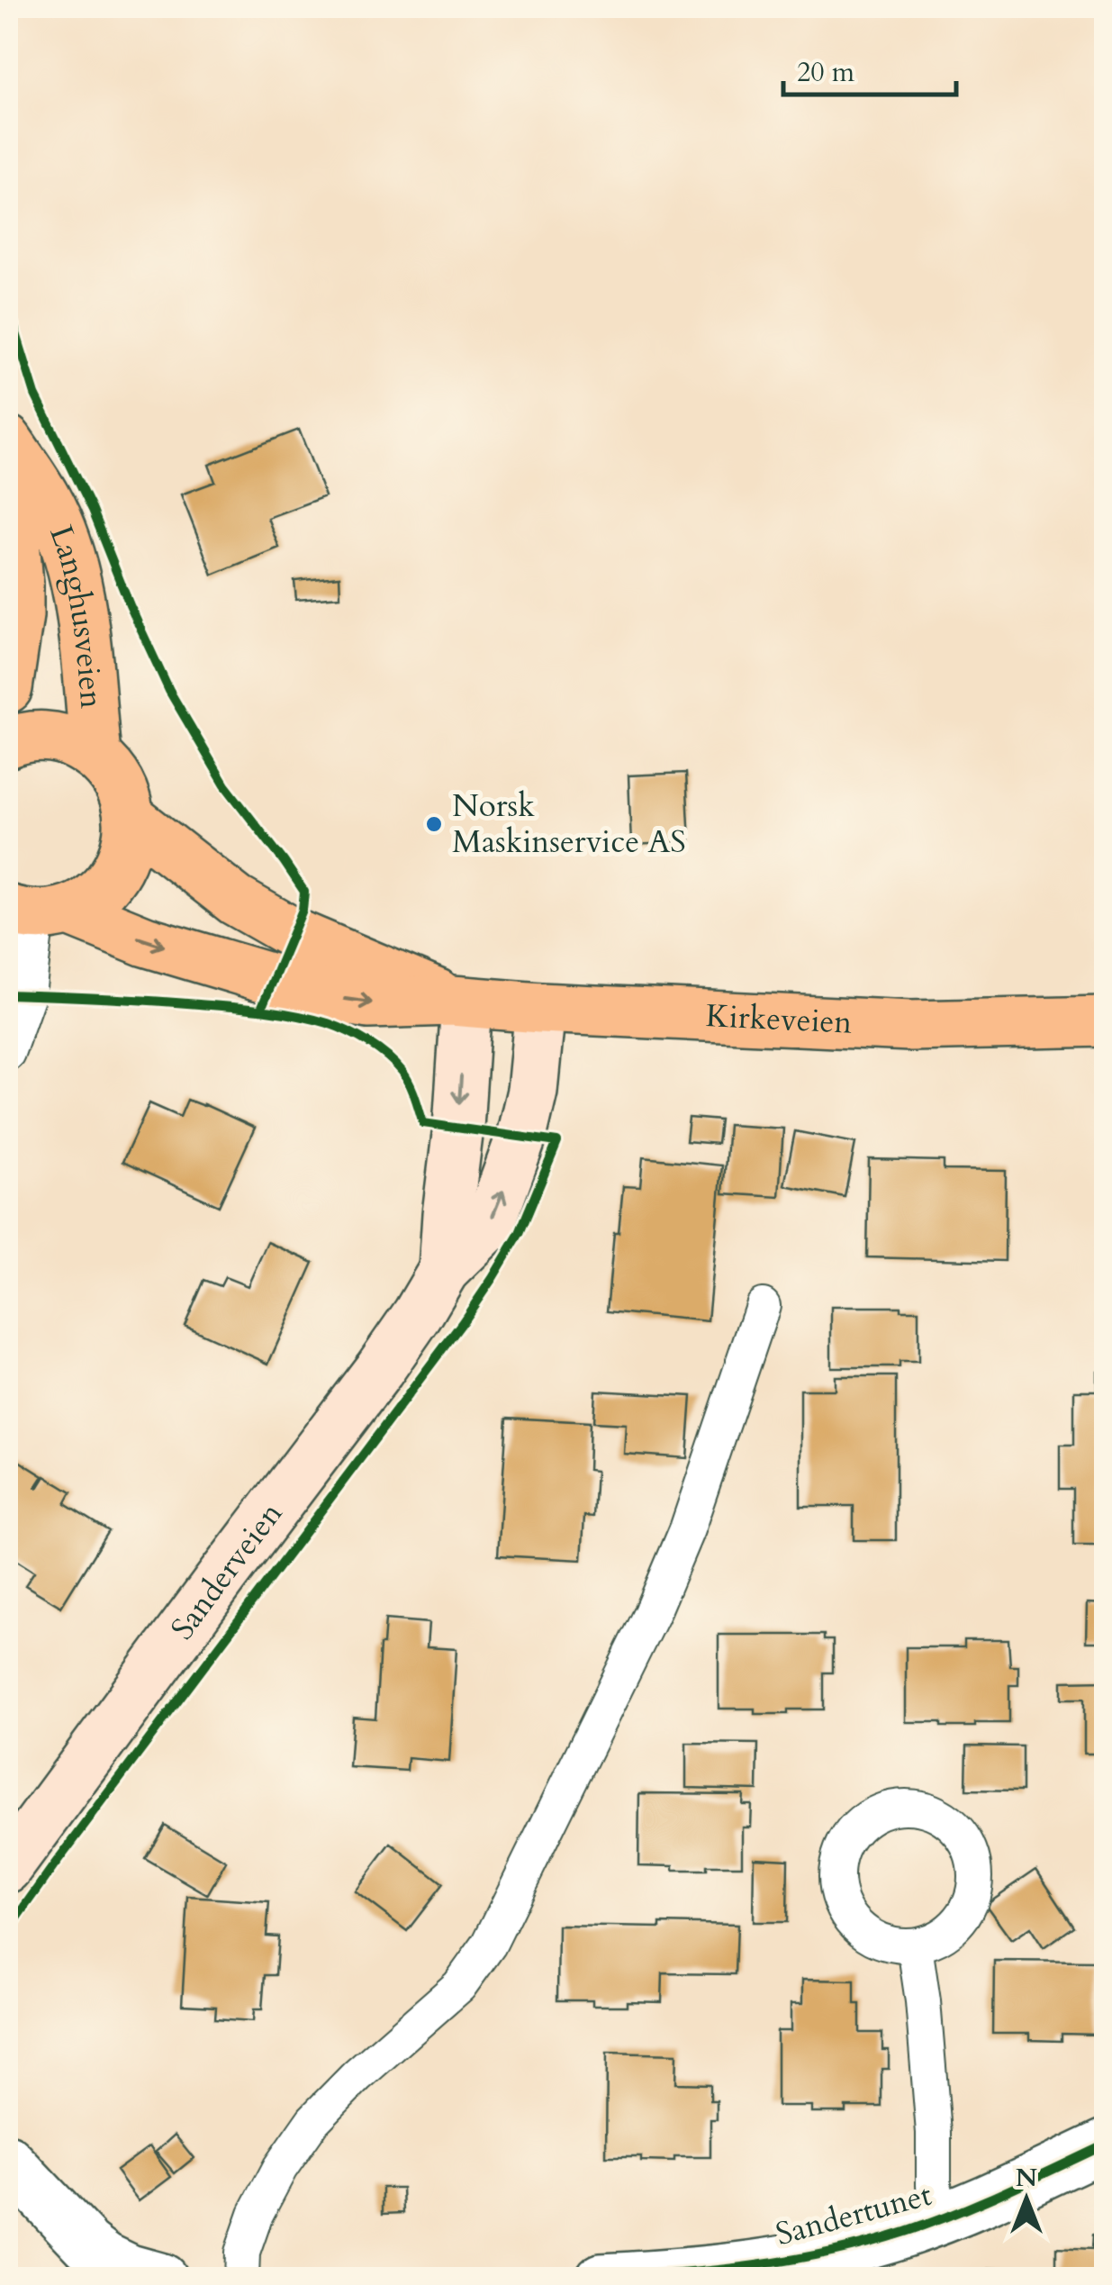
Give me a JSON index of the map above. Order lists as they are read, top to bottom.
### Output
{
  "streets": {
    "main road": ["Langhusveien", "Kirkeveien", "Sanderveien"],
    "street": ["Sandertunet"]
  },
  "crossings": [
    ["Kirkeveien", "Sanderveien"]
  ],
  "places": ["Norsk Maskinservice AS"],
  "scale_bar": "20 m",
  "north": "top"
}
